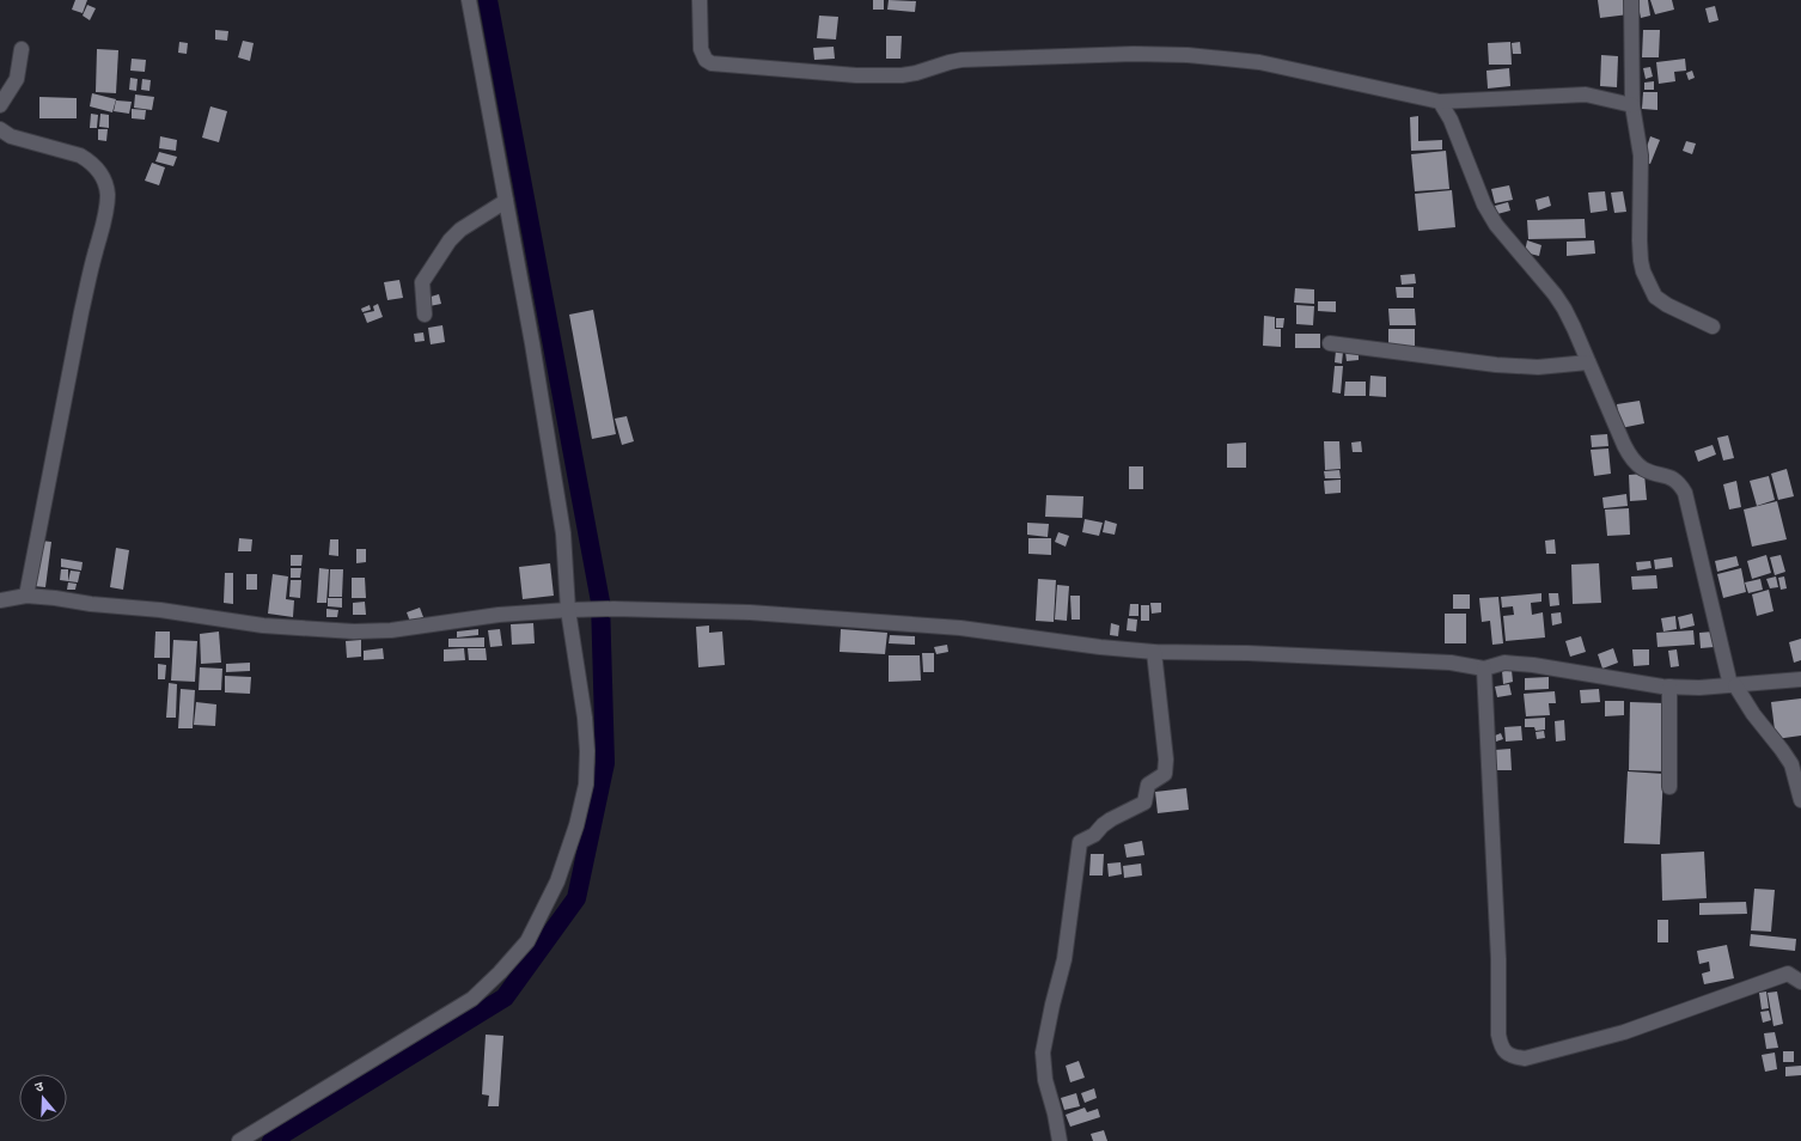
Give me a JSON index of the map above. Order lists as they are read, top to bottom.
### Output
{
  "north": "top"
}
